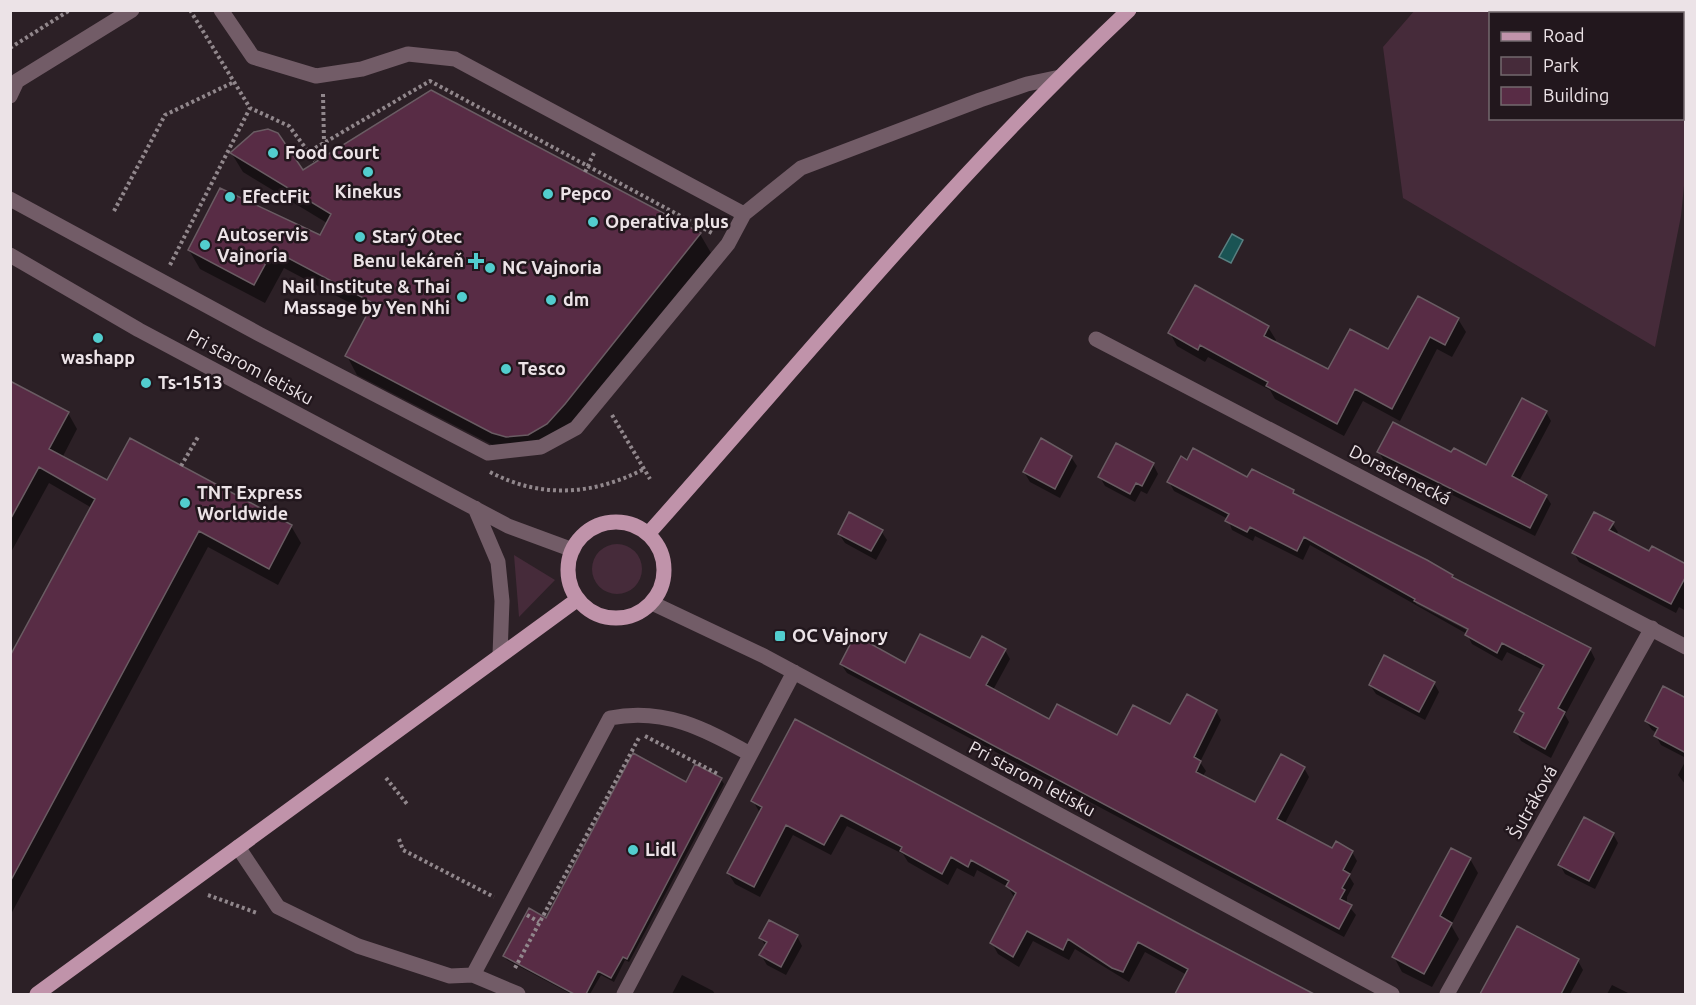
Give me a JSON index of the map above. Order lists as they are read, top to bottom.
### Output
{
  "streets": {
    "street": ["Pri starom letisku", "Dorastenecká", "Šutráková"]
  },
  "crossings": [
    ["Dorastenecká", "Šutráková"]
  ],
  "places": {
    "other": [
      "Food Court",
      "Kinekus",
      "Pepco",
      "EfectFit",
      "Operatíva plus",
      "Starý Otec",
      "Autoservis Vajnoria",
      "NC Vajnoria",
      "Nail Institute & Thai Massage by Yen Nhi",
      "dm",
      "washapp",
      "Tesco",
      "Ts-1513",
      "TNT Express Worldwide",
      "Lidl"
    ],
    "health": ["Benu lekáreň"],
    "transit": ["OC Vajnory"]
  },
  "legend": ["Road", "Park", "Building"]
}
